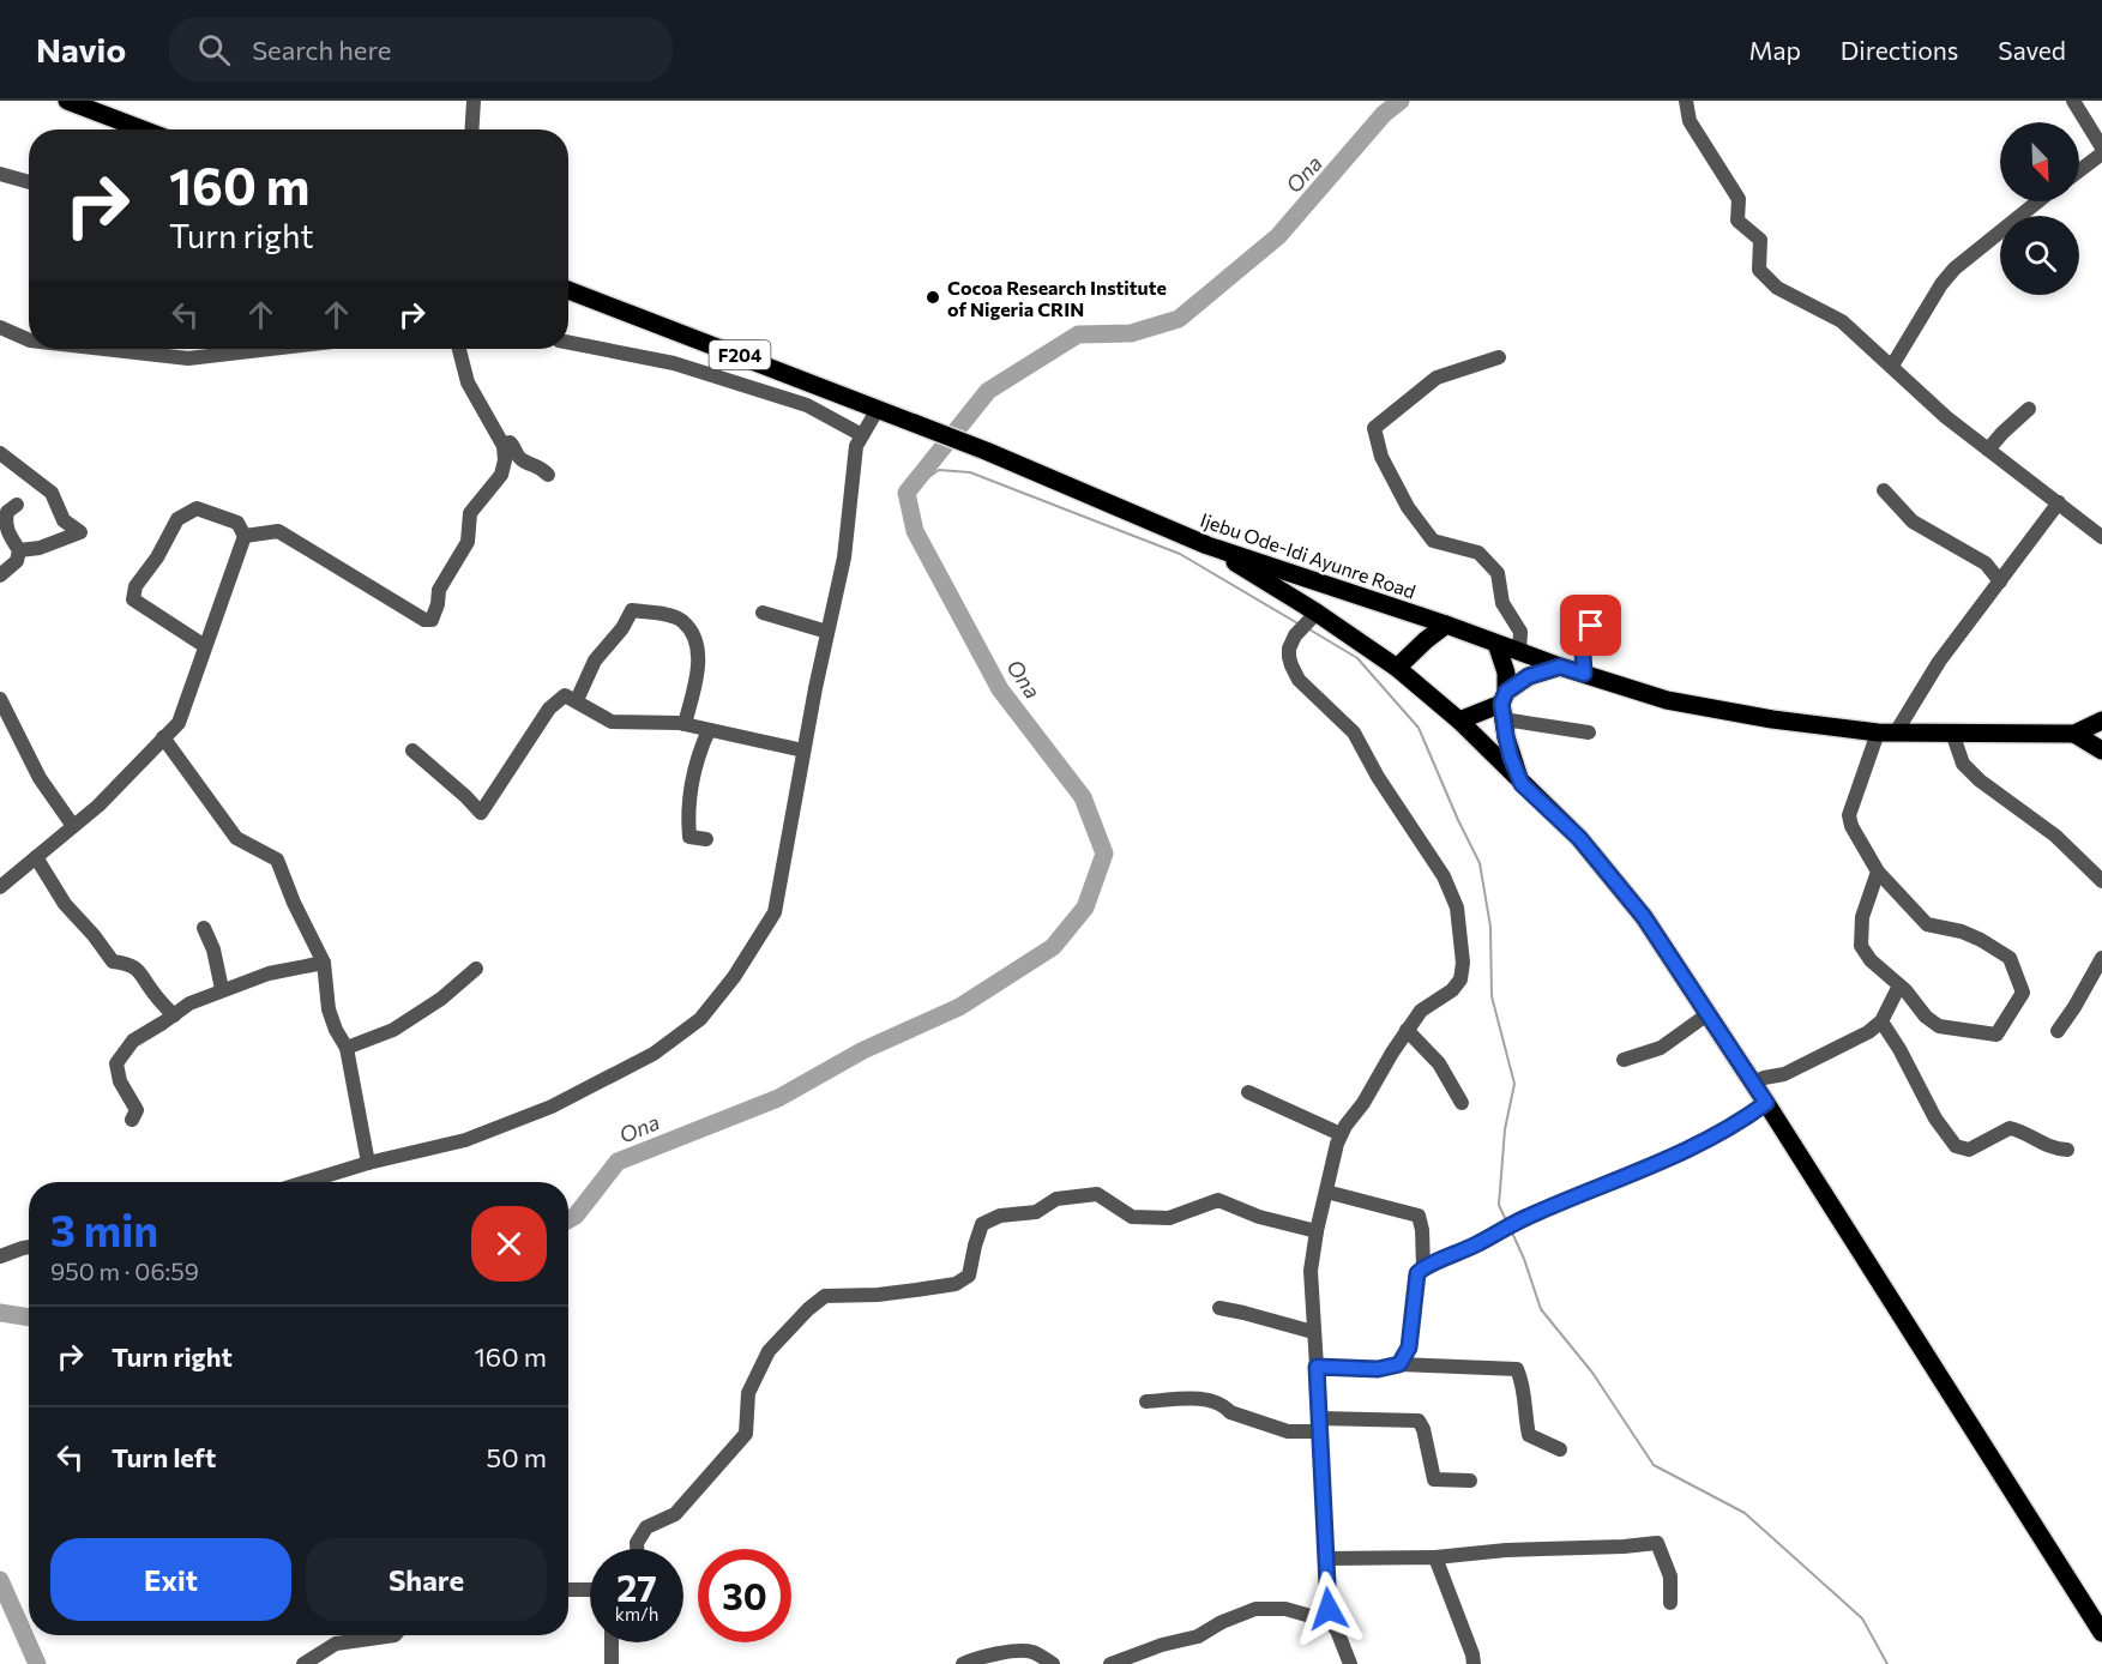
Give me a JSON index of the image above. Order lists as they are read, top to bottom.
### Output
{
  "streets": {
    "main road": ["F204", "Ijebu Ode-Idi Ayunre Road"]
  },
  "crossings": [
    ["F204", "Ijebu Ode-Idi Ayunre Road"]
  ],
  "water": ["Ona"],
  "places": ["Cocoa Research Institute of Nigeria CRIN"],
  "north": "bottom right",
  "page": {
    "header": "Navio",
    "search": "Search here",
    "nav": ["Map", "Directions", "Saved"],
    "turn": ["160 m", "Turn right"],
    "heading": ["3 min", "950 m · 06:59"],
    "list": [
      {
        "name": "Turn right",
        "value": "160 m"
      },
      {
        "name": "Turn left",
        "value": "50 m"
      }
    ],
    "buttons": ["Exit", "Share"],
    "speed": "27 km/h",
    "limit": "30"
  }
}
